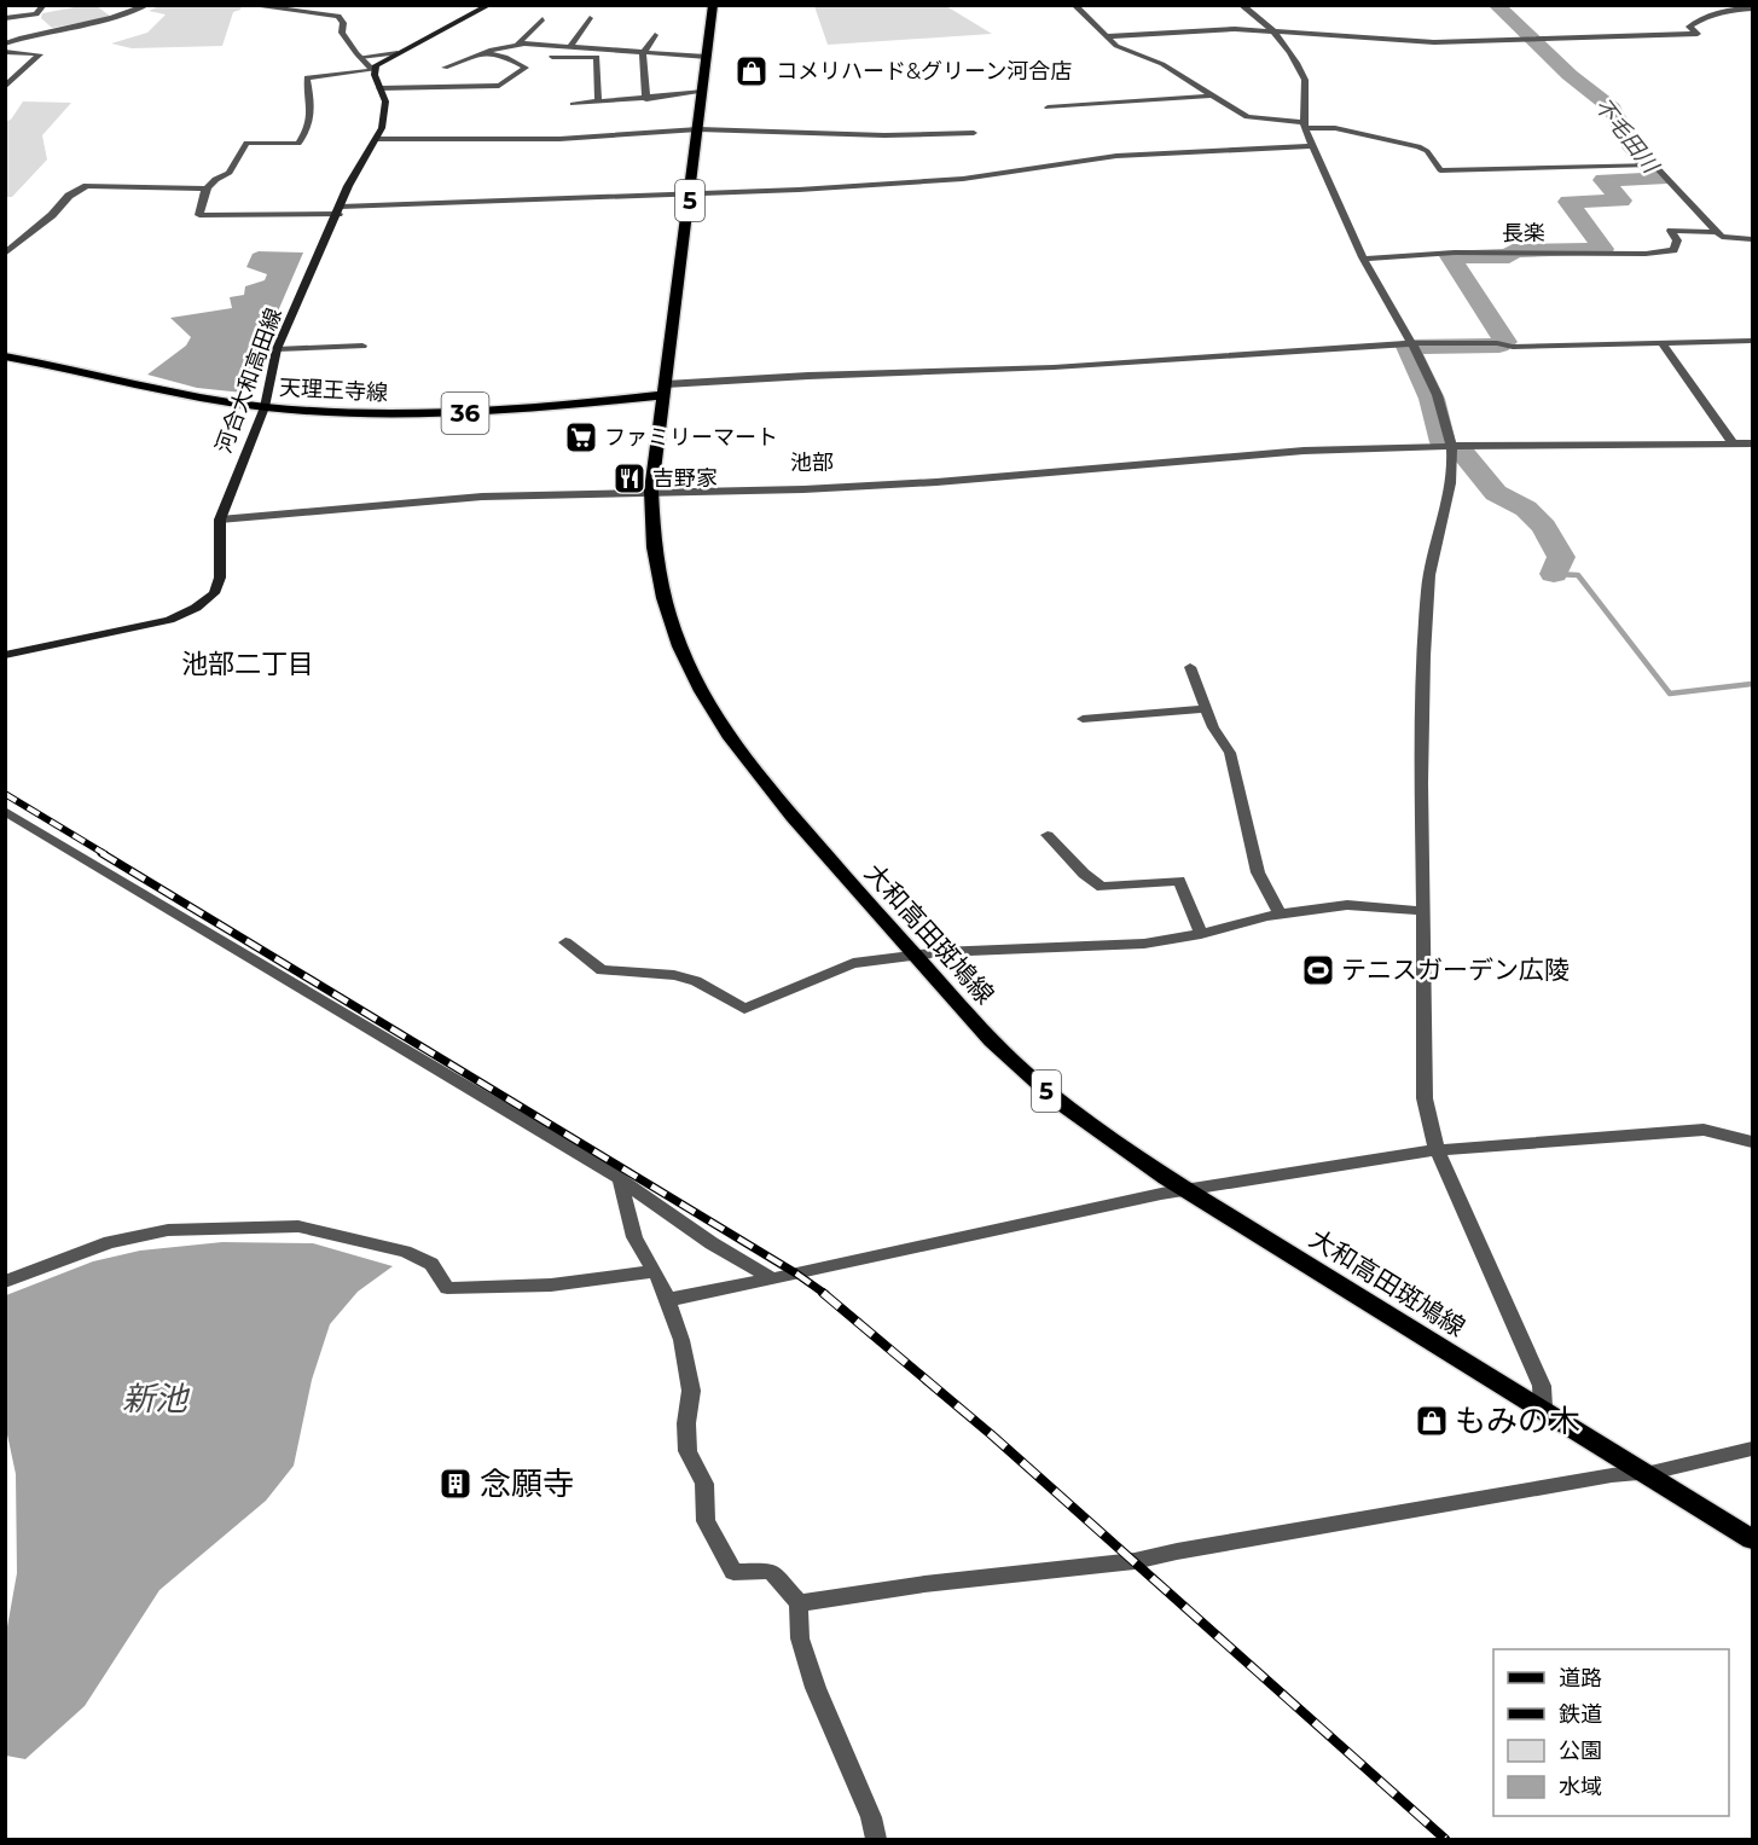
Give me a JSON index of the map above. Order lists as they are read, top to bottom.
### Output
{
  "streets": {
    "main road": [
      "5",
      "河合大和高田線",
      "天理王寺線",
      "36",
      "大和高田斑鳩線"
    ]
  },
  "crossings": [
    ["河合大和高田線", "天理王寺線"],
    ["天理王寺線", "大和高田斑鳩線"]
  ],
  "districts": ["長楽", "池部", "池部二丁目"],
  "water": ["不毛田川", "新池"],
  "places": {
    "shop": ["コメリハード&グリーン河合店", "もみの木"],
    "supermarket": ["ファミリーマート"],
    "restaurant": ["吉野家"],
    "sports": ["テニスガーデン広陵"],
    "building": ["念願寺"]
  },
  "legend": [
    "道路",
    "鉄道",
    "公園",
    "水域"
  ]
}
